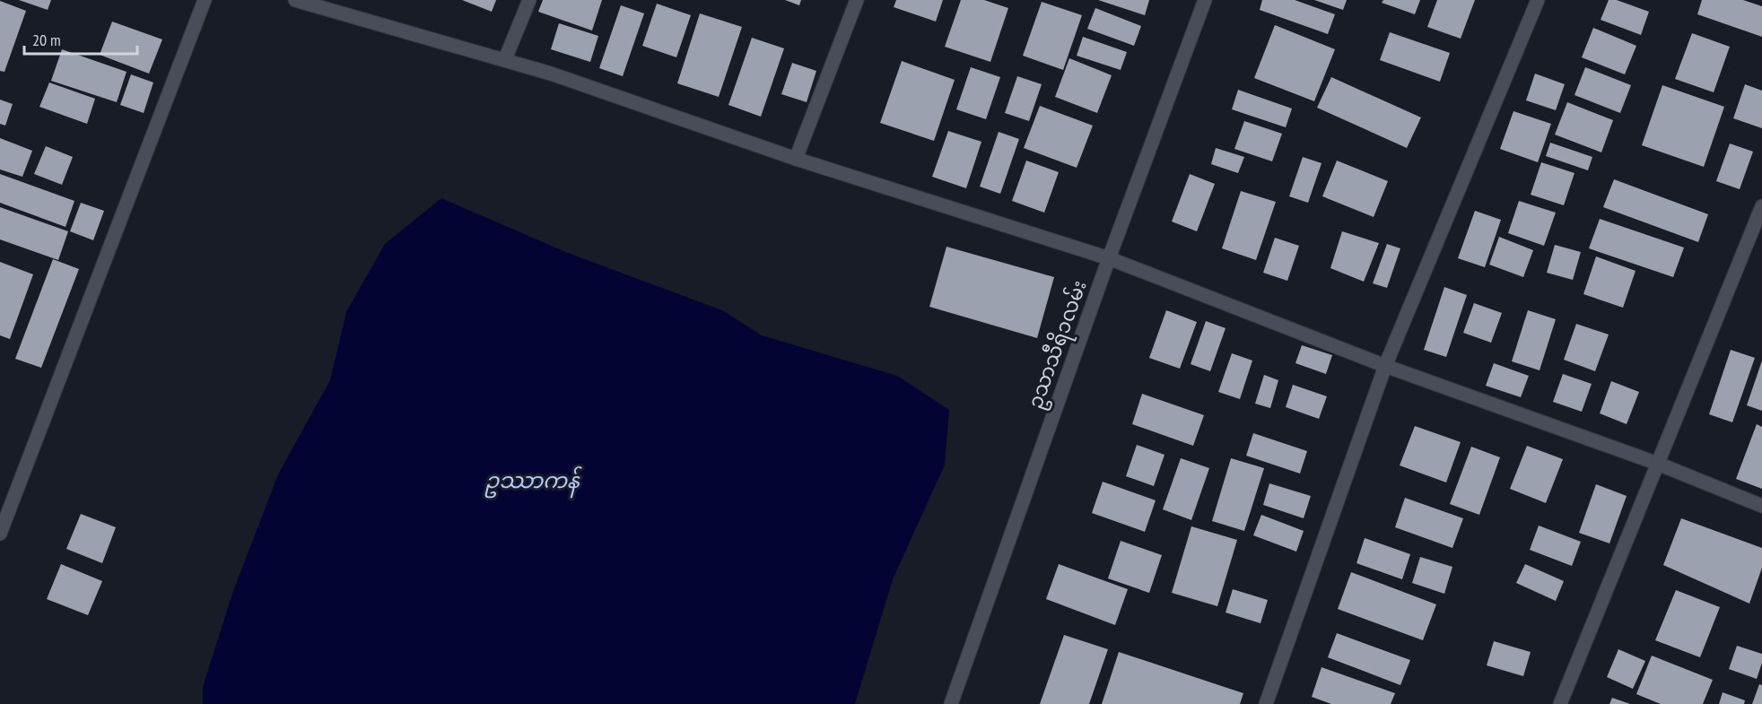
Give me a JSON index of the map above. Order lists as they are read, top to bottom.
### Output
{
  "streets": {
    "street": ["ဥသာသီရိ၁လမ်း"]
  },
  "water": ["ဥဿာကန်"],
  "scale_bar": "20 m"
}
